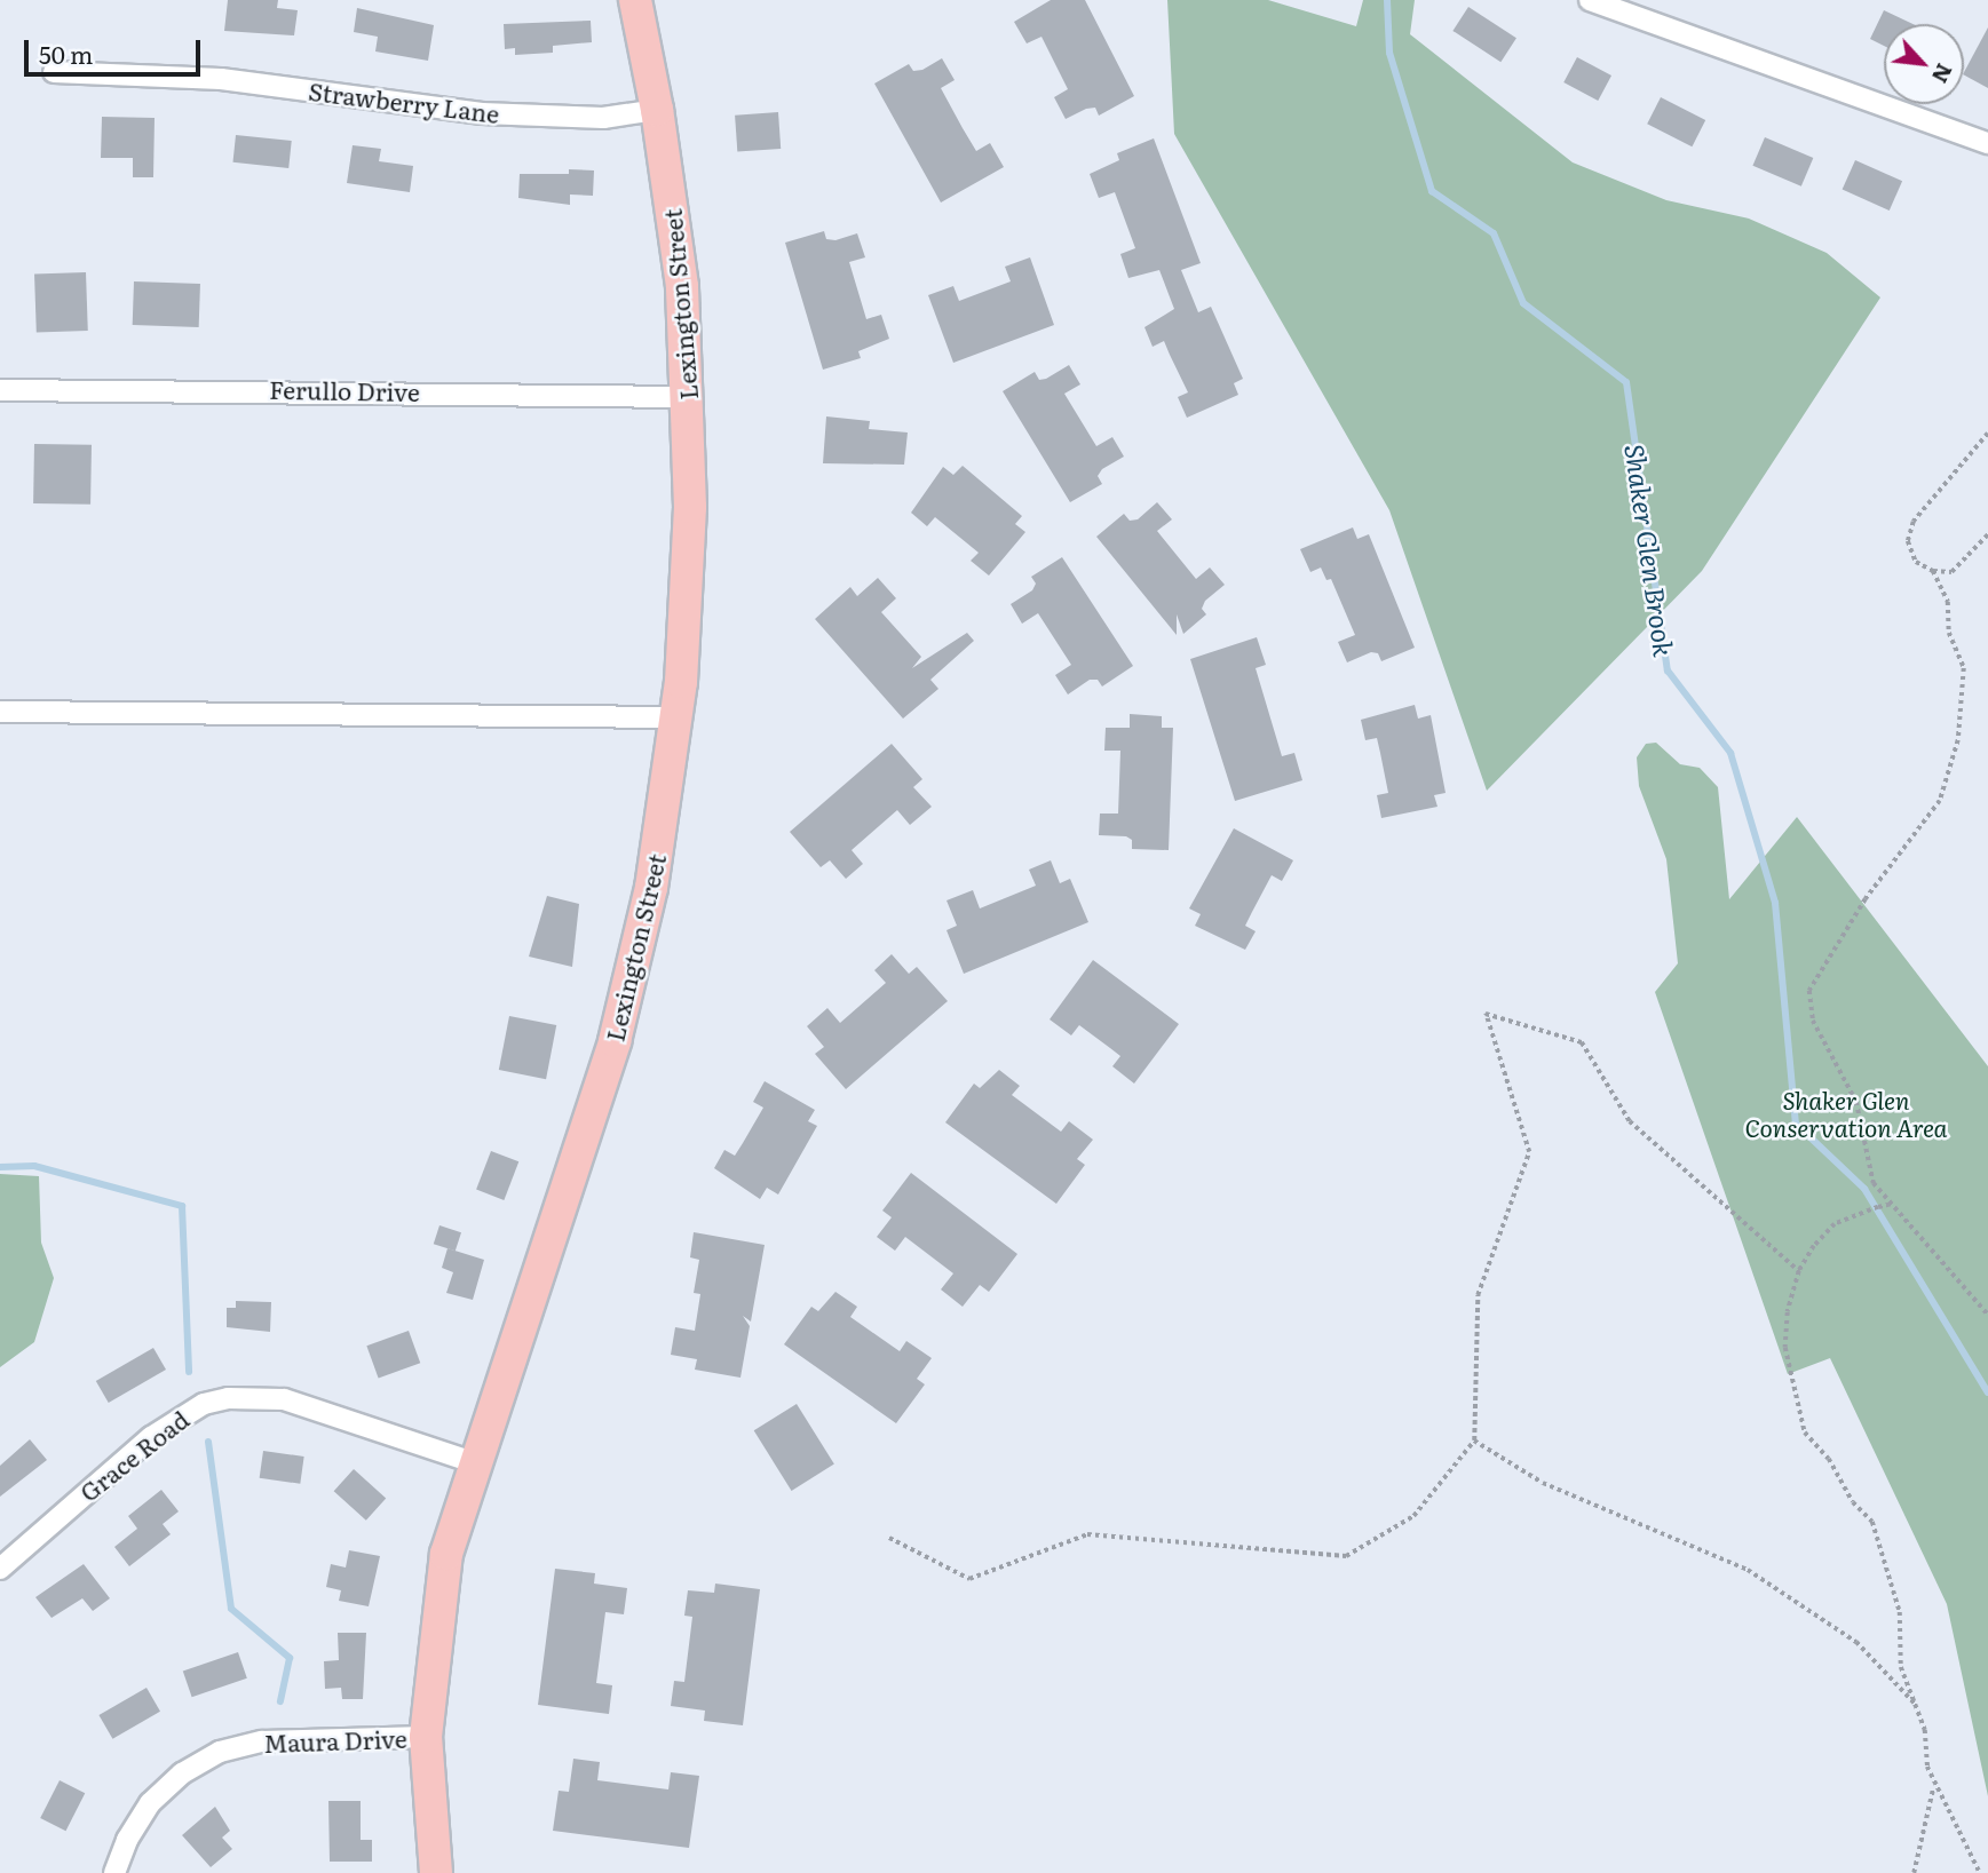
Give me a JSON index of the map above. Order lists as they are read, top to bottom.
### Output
{
  "streets": {
    "main road": ["Lexington Street"],
    "street": [
      "Strawberry Lane",
      "Ferullo Drive",
      "Grace Road",
      "Maura Drive"
    ]
  },
  "crossings": [
    ["Strawberry Lane", "Lexington Street"],
    ["Lexington Street", "Ferullo Drive"],
    ["Lexington Street", "Grace Road"],
    ["Lexington Street", "Maura Drive"]
  ],
  "water": ["Shaker Glen Brook"],
  "parks": ["Shaker Glen Conservation Area"],
  "scale_bar": "50 m",
  "north": "bottom right"
}
